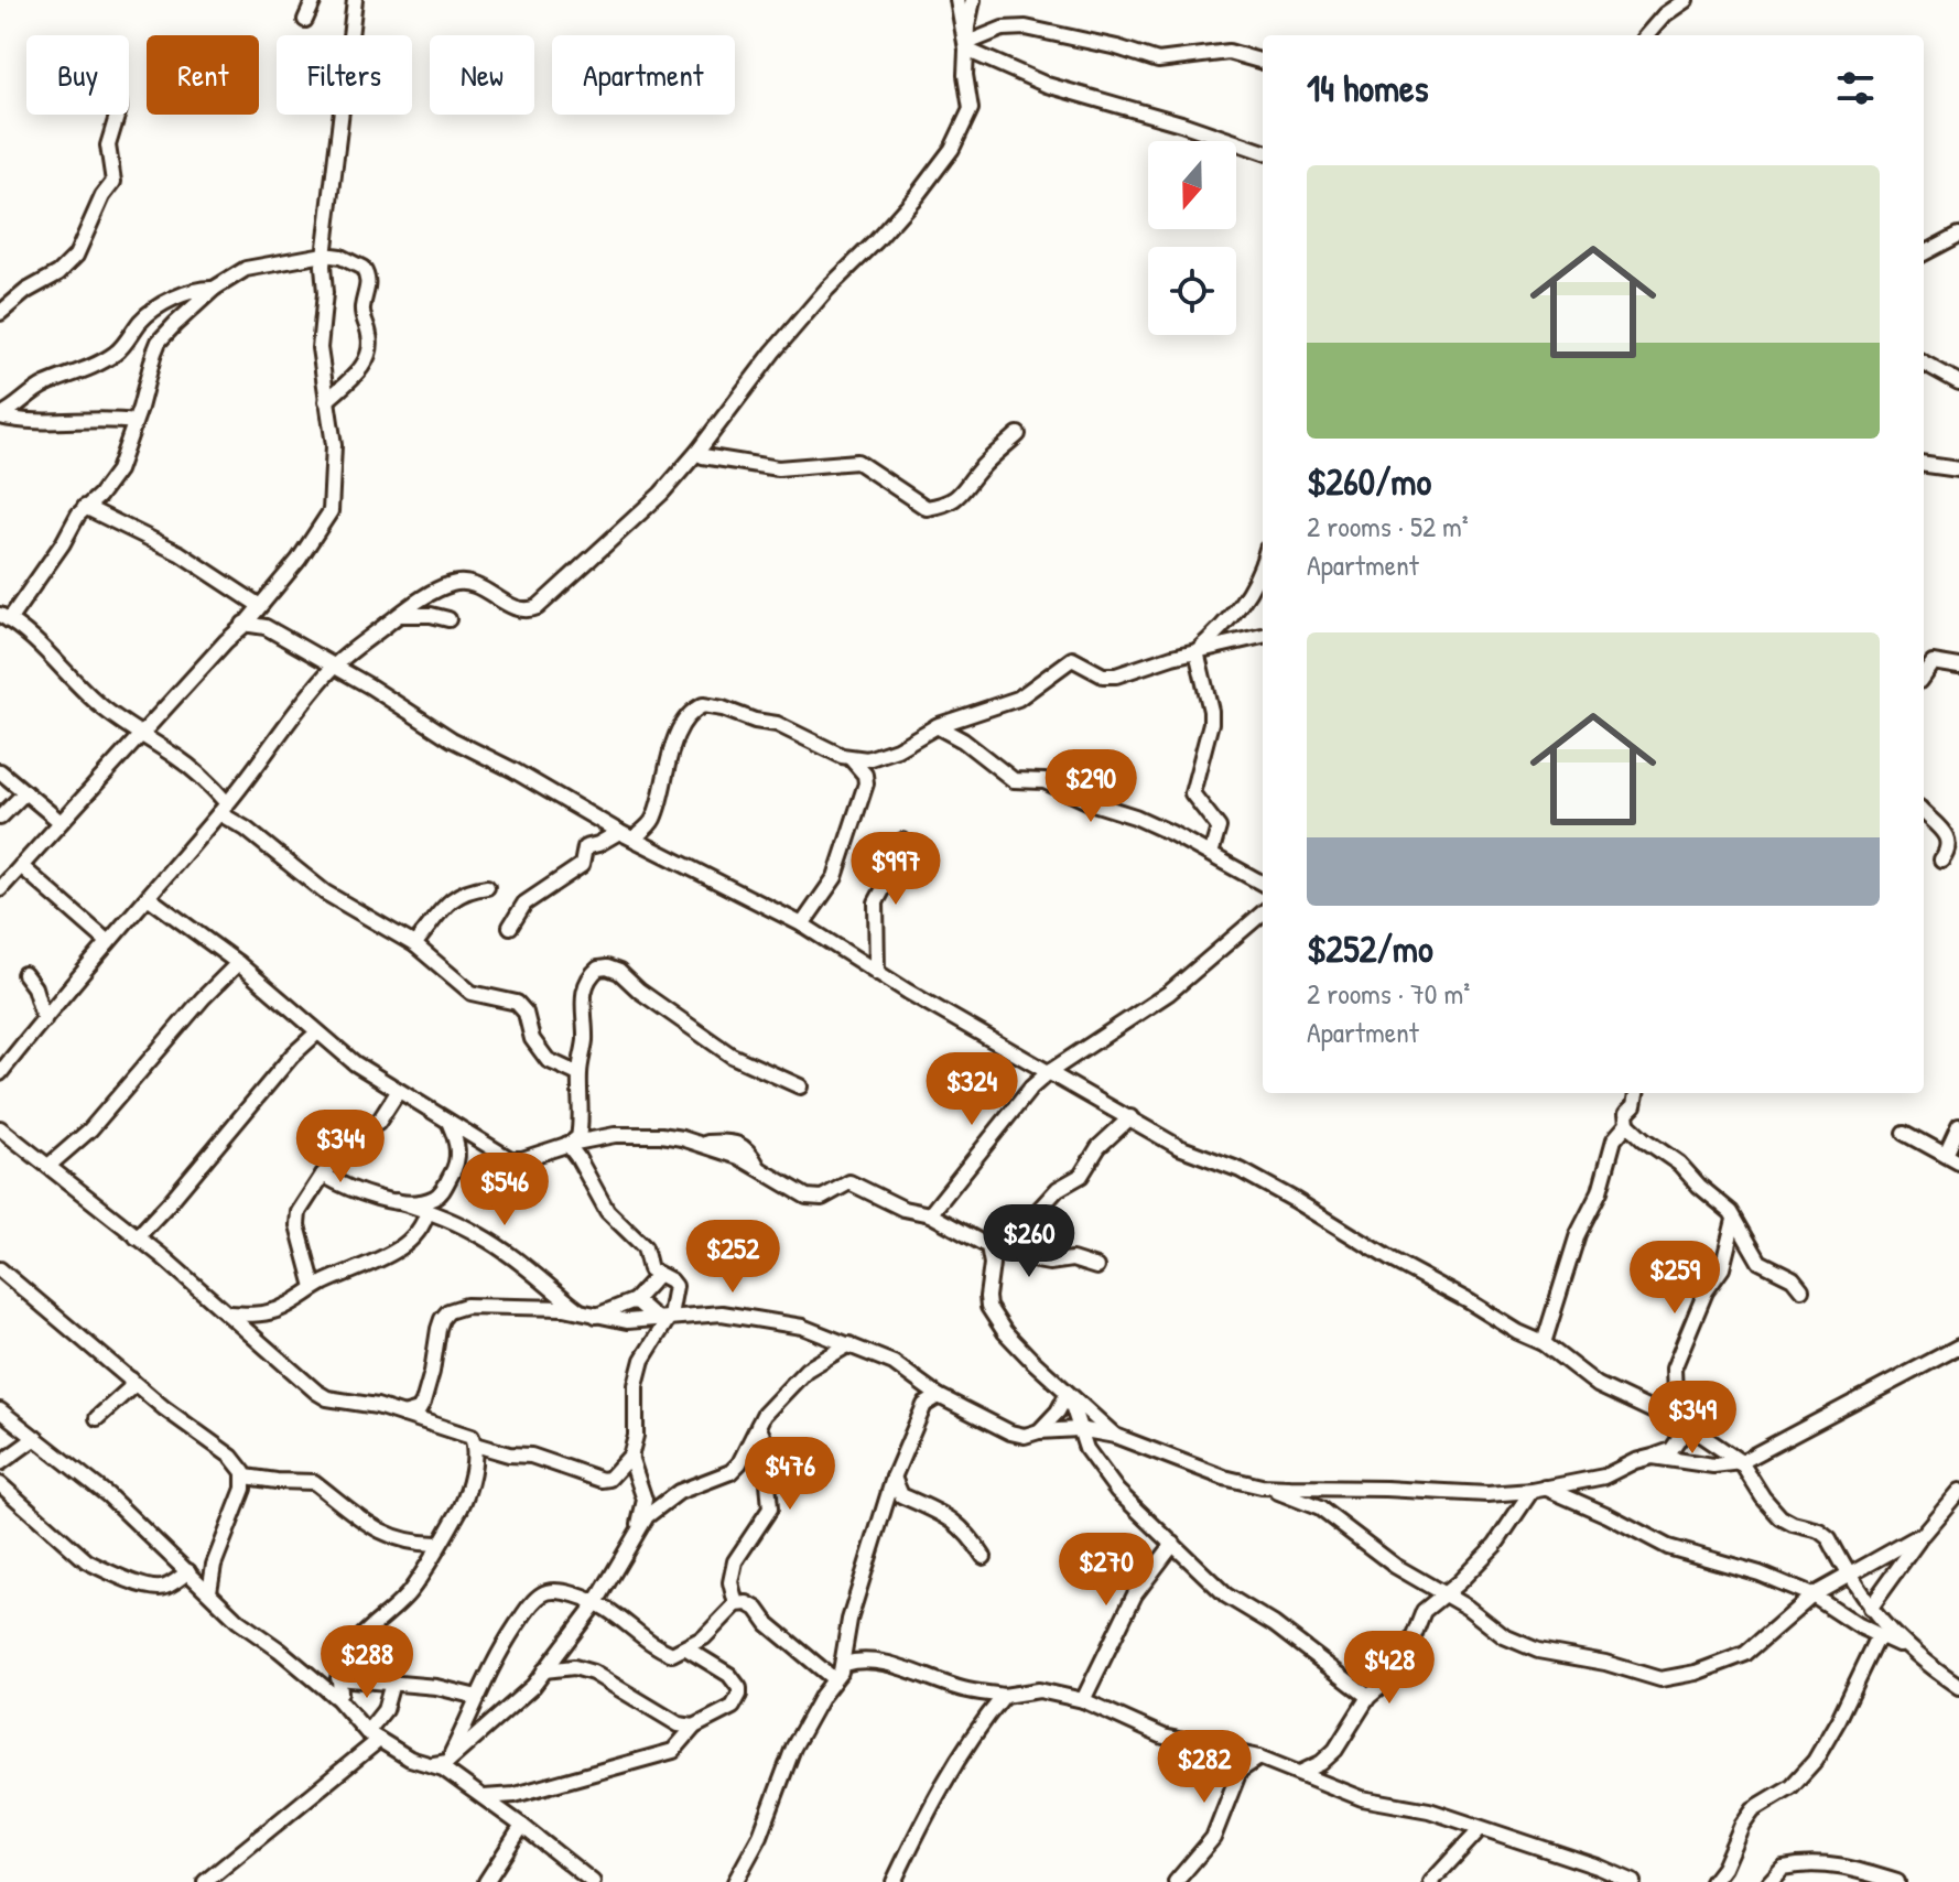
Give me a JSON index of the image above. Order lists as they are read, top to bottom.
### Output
{
  "north": "bottom",
  "page": {
    "chip": [
      "Buy",
      "Rent",
      "Filters",
      "New",
      "Apartment"
    ],
    "heading": "14 homes",
    "list": [
      {
        "name": "$260/mo",
        "note": "2 rooms · 52 m² · Apartment"
      },
      {
        "name": "$252/mo",
        "note": "2 rooms · 70 m² · Apartment"
      }
    ],
    "price": [
      "$290",
      "$997",
      "$324",
      "$344",
      "$546",
      "$260",
      "$252",
      "$259",
      "$349",
      "$476",
      "$270",
      "$288",
      "$428",
      "$282"
    ]
  }
}
